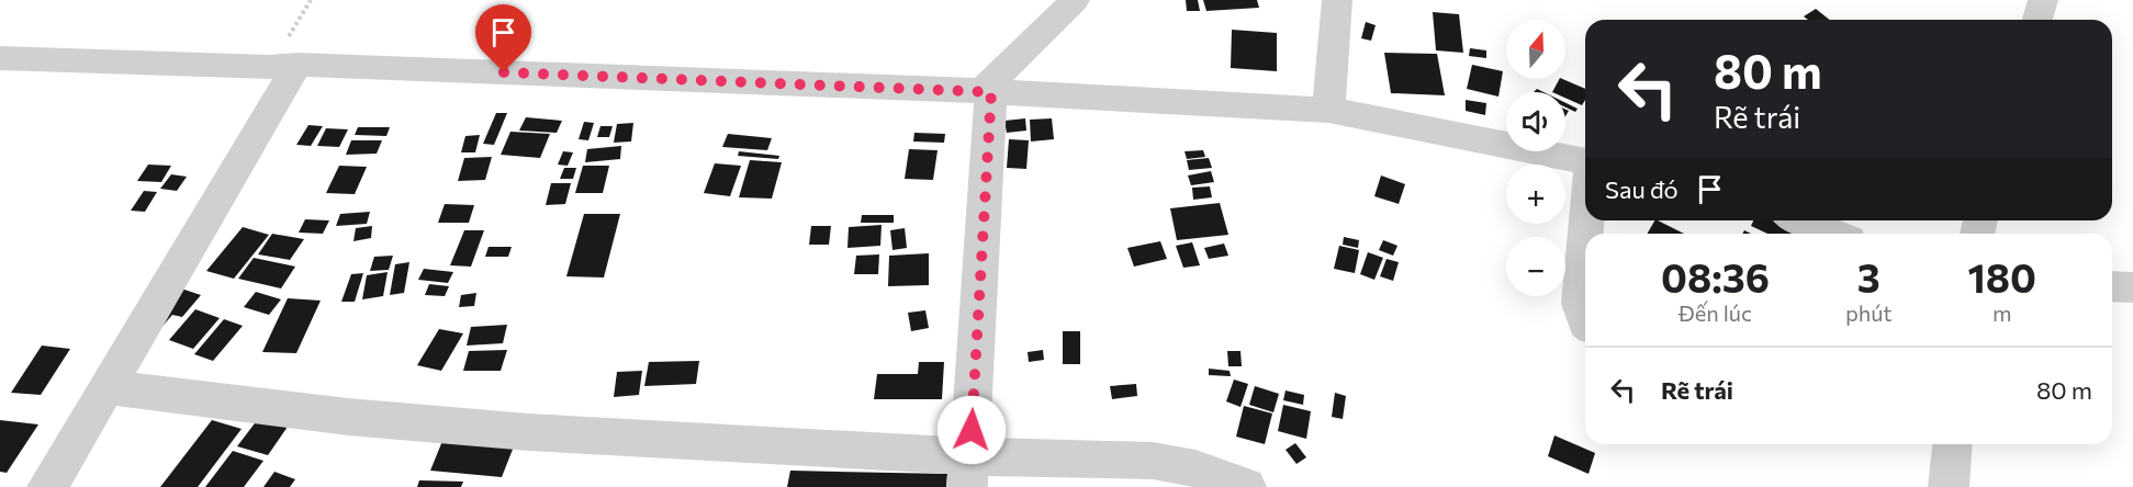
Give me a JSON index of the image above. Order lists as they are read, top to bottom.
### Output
{
  "north": "top",
  "page": {
    "map_buttons": ["+", "−"],
    "turn": ["80 m", "Rẽ trái"],
    "then": "Sau đó",
    "eta": [
      "08:36",
      "Đến lúc",
      "3",
      "phút",
      "180",
      "m"
    ],
    "list": [
      {
        "name": "Rẽ trái",
        "value": "80 m"
      }
    ]
  }
}
